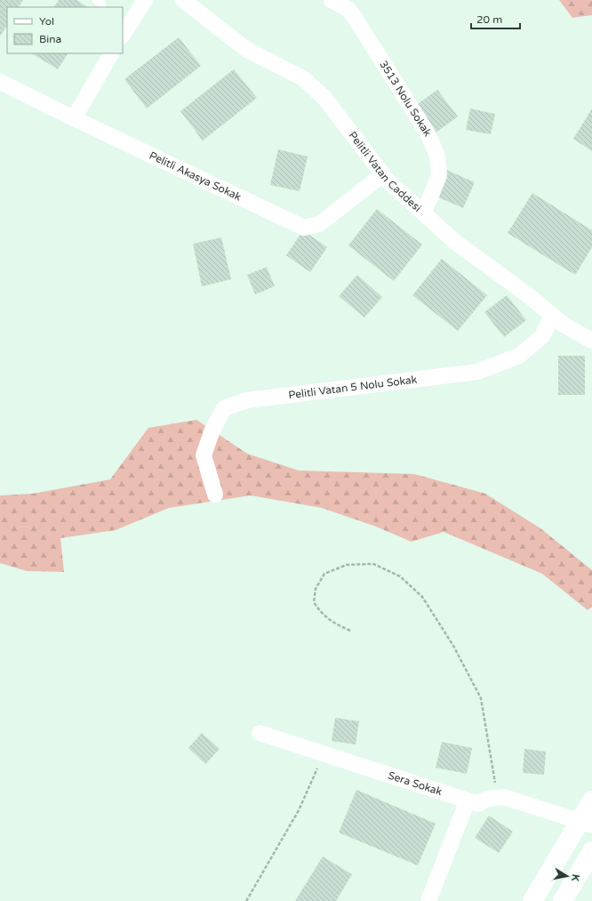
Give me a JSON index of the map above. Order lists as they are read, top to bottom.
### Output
{
  "streets": {
    "street": [
      "3513 Nolu Sokak",
      "Pelitli Vatan Caddesi",
      "Pelitli Akasya Sokak",
      "Pelitli Vatan 5 Nolu Sokak",
      "Sera Sokak"
    ]
  },
  "crossings": [
    ["3513 Nolu Sokak", "Pelitli Vatan Caddesi"],
    ["Pelitli Vatan Caddesi", "Pelitli Akasya Sokak"],
    ["Pelitli Vatan Caddesi", "Pelitli Vatan 5 Nolu Sokak"]
  ],
  "legend": ["Yol", "Bina"],
  "scale_bar": "20 m",
  "north": "right"
}
